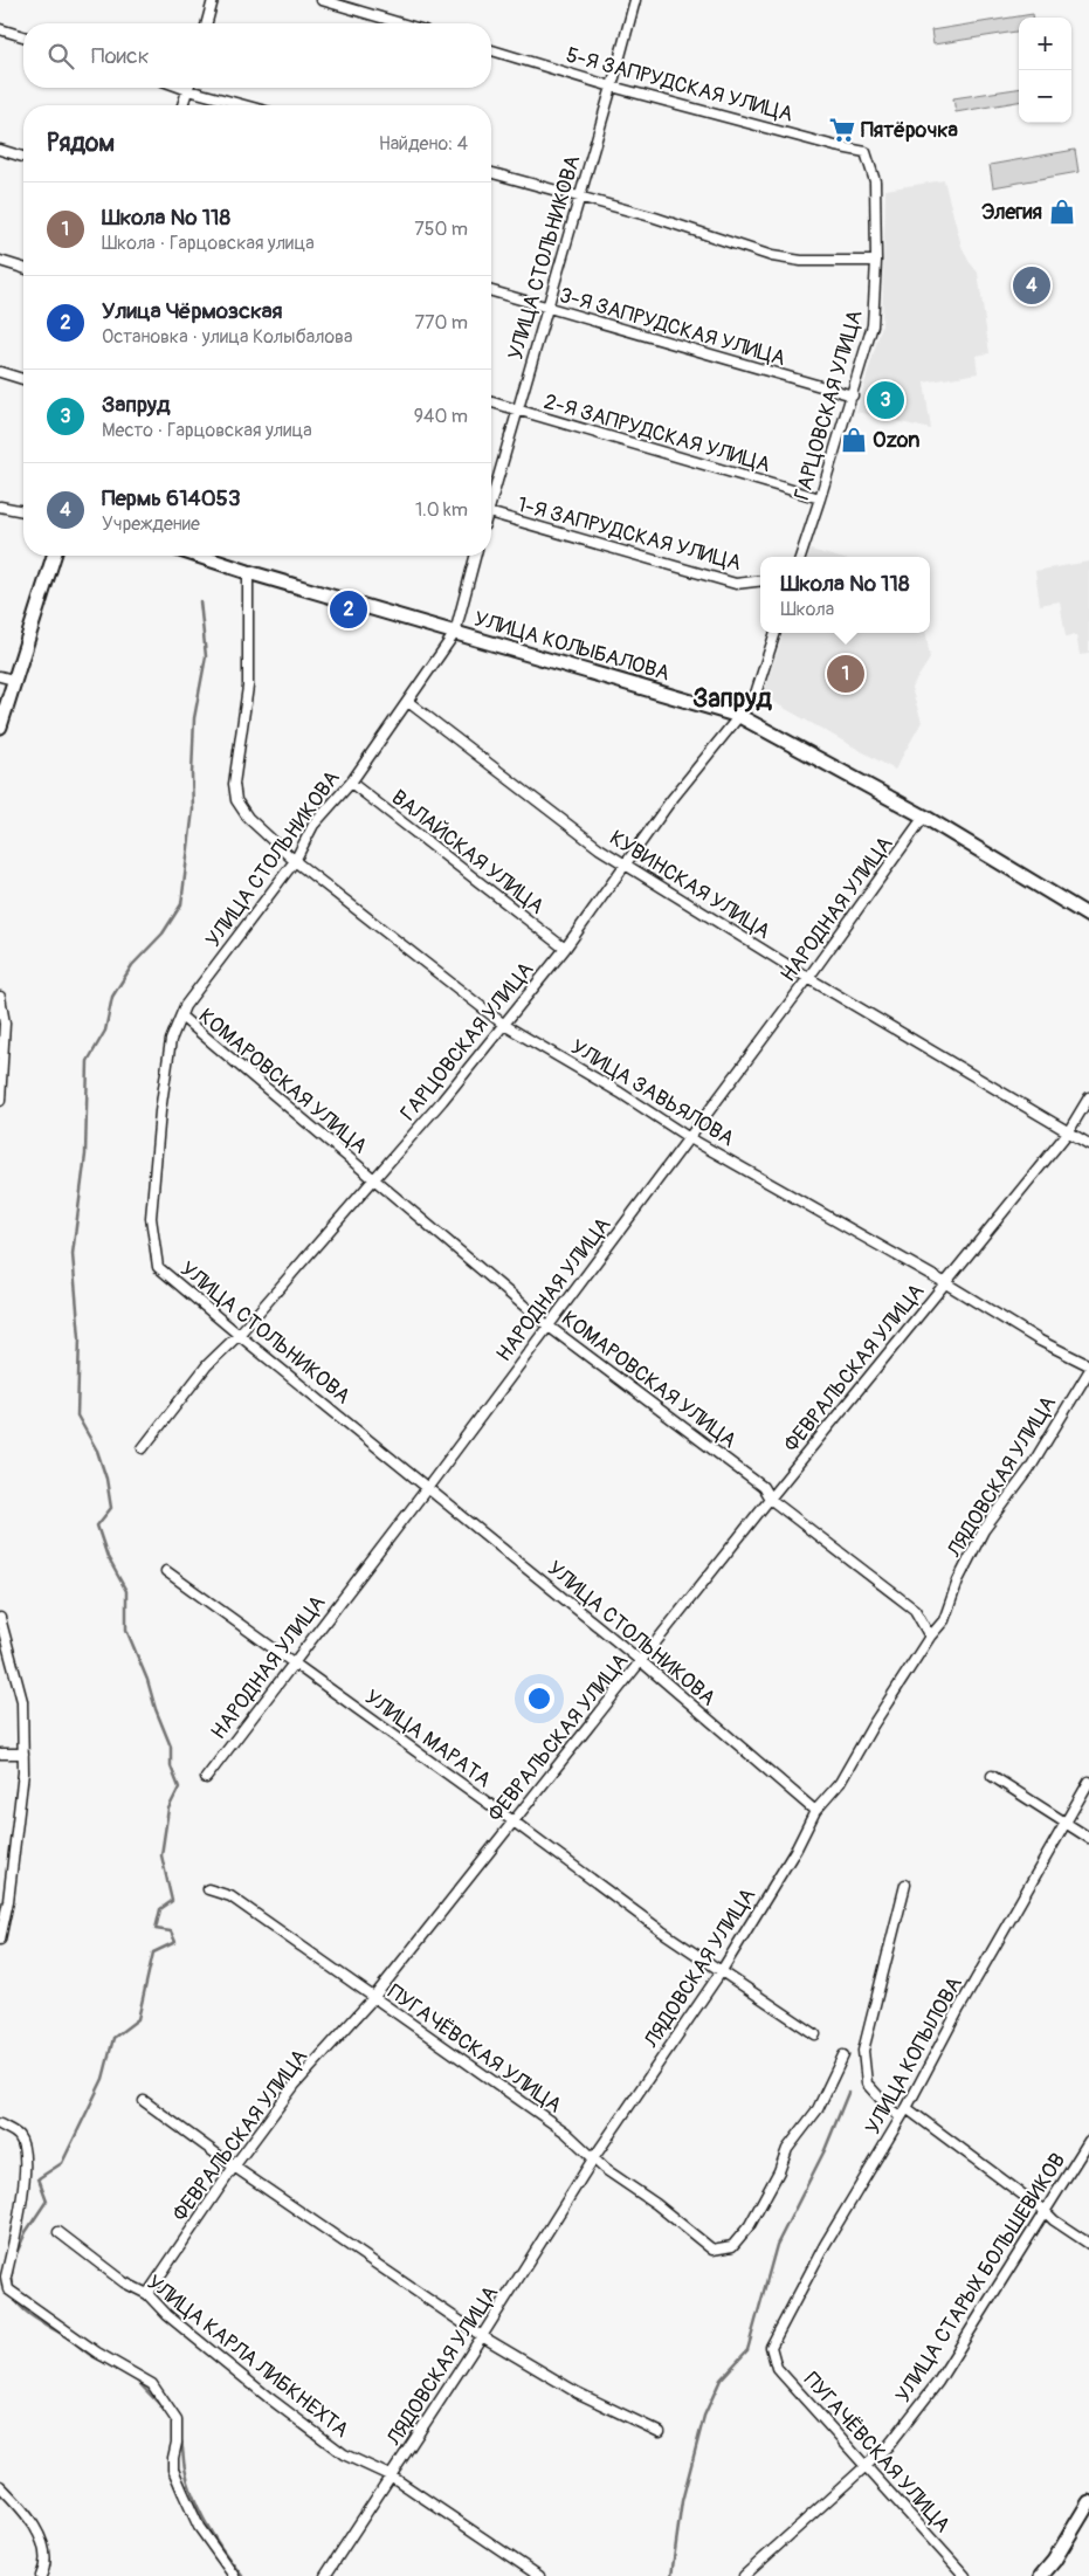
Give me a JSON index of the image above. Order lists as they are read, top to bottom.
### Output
{
  "streets": {
    "street": [
      "5-Я ЗАПРУДСКАЯ УЛИЦА",
      "УЛИЦА СТОЛЬНИКОВА",
      "3-Я ЗАПРУДСКАЯ УЛИЦА",
      "ГАРЦОВСКАЯ УЛИЦА",
      "2-Я ЗАПРУДСКАЯ УЛИЦА",
      "1-Я ЗАПРУДСКАЯ УЛИЦА",
      "УЛИЦА КОЛЫБАЛОВА",
      "ВАЛАЙСКАЯ УЛИЦА",
      "КУВИНСКАЯ УЛИЦА",
      "НАРОДНАЯ УЛИЦА",
      "КОМАРОВСКАЯ УЛИЦА",
      "УЛИЦА ЗАВЬЯЛОВА",
      "ФЕВРАЛЬСКАЯ УЛИЦА",
      "ЛЯДОВСКАЯ УЛИЦА",
      "УЛИЦА МАРАТА",
      "ПУГАЧЁВСКАЯ УЛИЦА",
      "УЛИЦА КОПЫЛОВА",
      "УЛИЦА СТАРЫХ БОЛЬШЕВИКОВ",
      "УЛИЦА КАРЛА ЛИБКНЕХТА"
    ]
  },
  "crossings": [
    ["5-Я ЗАПРУДСКАЯ УЛИЦА", "УЛИЦА СТОЛЬНИКОВА"],
    ["5-Я ЗАПРУДСКАЯ УЛИЦА", "ГАРЦОВСКАЯ УЛИЦА"],
    ["УЛИЦА СТОЛЬНИКОВА", "3-Я ЗАПРУДСКАЯ УЛИЦА"],
    ["УЛИЦА СТОЛЬНИКОВА", "ГАРЦОВСКАЯ УЛИЦА"],
    ["УЛИЦА СТОЛЬНИКОВА", "2-Я ЗАПРУДСКАЯ УЛИЦА"],
    ["УЛИЦА СТОЛЬНИКОВА", "УЛИЦА КОЛЫБАЛОВА"],
    ["УЛИЦА СТОЛЬНИКОВА", "ВАЛАЙСКАЯ УЛИЦА"],
    ["УЛИЦА СТОЛЬНИКОВА", "КУВИНСКАЯ УЛИЦА"],
    ["УЛИЦА СТОЛЬНИКОВА", "НАРОДНАЯ УЛИЦА"],
    ["УЛИЦА СТОЛЬНИКОВА", "КОМАРОВСКАЯ УЛИЦА"],
    ["УЛИЦА СТОЛЬНИКОВА", "УЛИЦА ЗАВЬЯЛОВА"],
    ["УЛИЦА СТОЛЬНИКОВА", "ФЕВРАЛЬСКАЯ УЛИЦА"],
    ["УЛИЦА СТОЛЬНИКОВА", "ЛЯДОВСКАЯ УЛИЦА"],
    ["3-Я ЗАПРУДСКАЯ УЛИЦА", "ГАРЦОВСКАЯ УЛИЦА"],
    ["ГАРЦОВСКАЯ УЛИЦА", "2-Я ЗАПРУДСКАЯ УЛИЦА"],
    ["ГАРЦОВСКАЯ УЛИЦА", "УЛИЦА КОЛЫБАЛОВА"],
    ["ГАРЦОВСКАЯ УЛИЦА", "ВАЛАЙСКАЯ УЛИЦА"],
    ["ГАРЦОВСКАЯ УЛИЦА", "КУВИНСКАЯ УЛИЦА"],
    ["ГАРЦОВСКАЯ УЛИЦА", "КОМАРОВСКАЯ УЛИЦА"],
    ["ГАРЦОВСКАЯ УЛИЦА", "УЛИЦА ЗАВЬЯЛОВА"],
    ["УЛИЦА КОЛЫБАЛОВА", "НАРОДНАЯ УЛИЦА"],
    ["УЛИЦА КОЛЫБАЛОВА", "УЛИЦА ЗАВЬЯЛОВА"],
    ["КУВИНСКАЯ УЛИЦА", "НАРОДНАЯ УЛИЦА"],
    ["КУВИНСКАЯ УЛИЦА", "ФЕВРАЛЬСКАЯ УЛИЦА"],
    ["НАРОДНАЯ УЛИЦА", "КОМАРОВСКАЯ УЛИЦА"],
    ["НАРОДНАЯ УЛИЦА", "УЛИЦА ЗАВЬЯЛОВА"],
    ["НАРОДНАЯ УЛИЦА", "УЛИЦА МАРАТА"],
    ["КОМАРОВСКАЯ УЛИЦА", "ФЕВРАЛЬСКАЯ УЛИЦА"],
    ["КОМАРОВСКАЯ УЛИЦА", "ЛЯДОВСКАЯ УЛИЦА"],
    ["УЛИЦА ЗАВЬЯЛОВА", "ФЕВРАЛЬСКАЯ УЛИЦА"],
    ["ФЕВРАЛЬСКАЯ УЛИЦА", "УЛИЦА МАРАТА"],
    ["ФЕВРАЛЬСКАЯ УЛИЦА", "ПУГАЧЁВСКАЯ УЛИЦА"],
    ["ФЕВРАЛЬСКАЯ УЛИЦА", "УЛИЦА КАРЛА ЛИБКНЕХТА"],
    ["ЛЯДОВСКАЯ УЛИЦА", "УЛИЦА МАРАТА"],
    ["ЛЯДОВСКАЯ УЛИЦА", "ПУГАЧЁВСКАЯ УЛИЦА"],
    ["ЛЯДОВСКАЯ УЛИЦА", "УЛИЦА КАРЛА ЛИБКНЕХТА"],
    ["ПУГАЧЁВСКАЯ УЛИЦА", "УЛИЦА КОПЫЛОВА"],
    ["ПУГАЧЁВСКАЯ УЛИЦА", "УЛИЦА СТАРЫХ БОЛЬШЕВИКОВ"]
  ],
  "districts": ["Запруд"],
  "places": {
    "supermarket": ["Пятёрочка"],
    "shop": ["Элегия", "Ozon"]
  },
  "page": {
    "map_buttons": ["+", "−"],
    "search": "Поиск",
    "heading": ["Рядом", "Найдено: 4"],
    "list": [
      {
        "mark": "1",
        "name": "Школа № 118",
        "note": "Школа · Гарцовская улица",
        "value": "750 m"
      },
      {
        "mark": "2",
        "name": "Улица Чёрмозская",
        "note": "Остановка · улица Колыбалова",
        "value": "770 m"
      },
      {
        "mark": "3",
        "name": "Запруд",
        "note": "Место · Гарцовская улица",
        "value": "940 m"
      },
      {
        "mark": "4",
        "name": "Пермь 614053",
        "note": "Учреждение",
        "value": "1.0 km"
      }
    ],
    "pins": [
      "4",
      "3",
      "2",
      "1"
    ],
    "popup": ["Школа № 118", "Школа"]
  }
}
